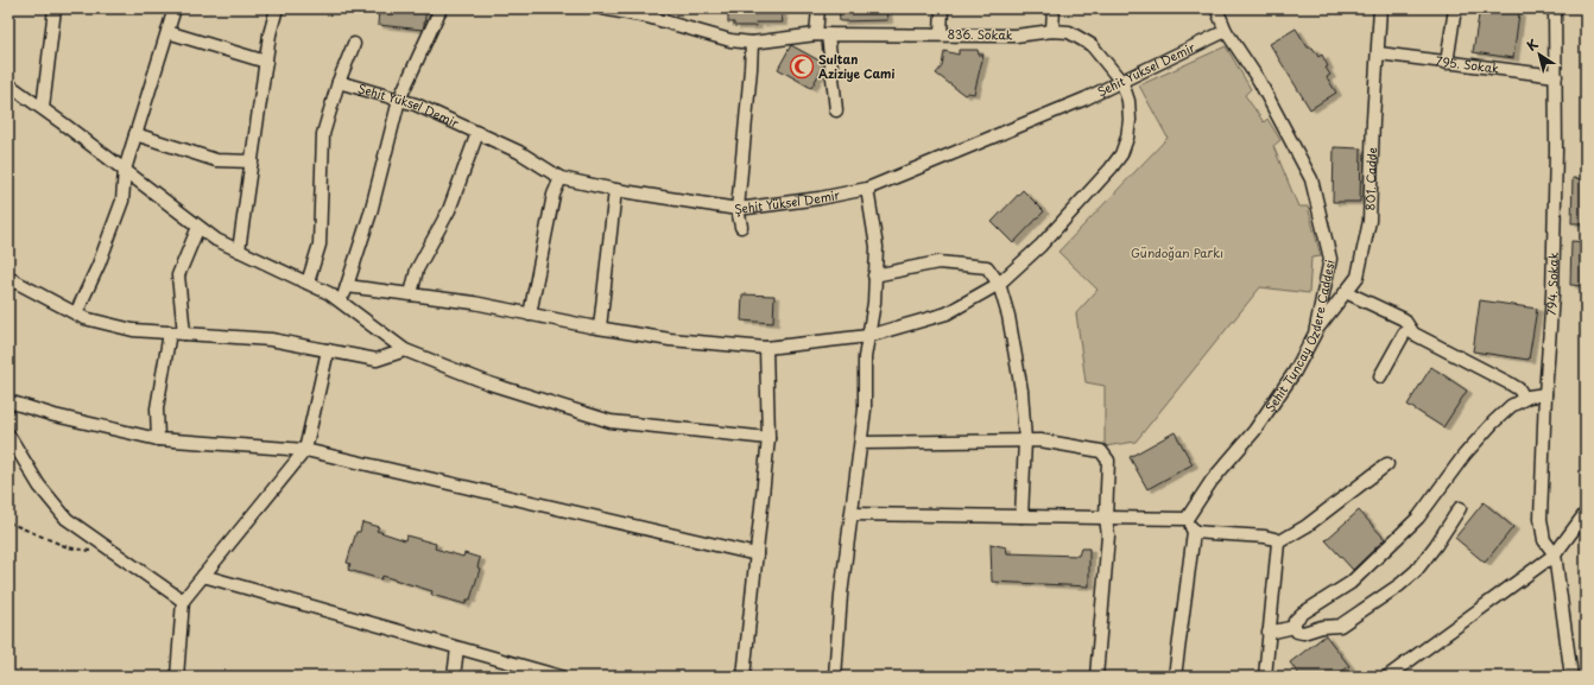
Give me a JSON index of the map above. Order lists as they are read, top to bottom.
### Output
{
  "streets": {
    "street": [
      "836. Sokak",
      "795. Sokak",
      "Şehit Yüksel Demir",
      "801. Cadde",
      "794. Sokak",
      "Şehit Tuncay Özdere Caddesi"
    ]
  },
  "crossings": [
    ["836. Sokak", "Şehit Yüksel Demir"],
    ["795. Sokak", "801. Cadde"],
    ["795. Sokak", "794. Sokak"],
    ["Şehit Yüksel Demir", "Şehit Tuncay Özdere Caddesi"],
    ["801. Cadde", "Şehit Tuncay Özdere Caddesi"]
  ],
  "parks": ["Gündoğan Parkı"],
  "places": {
    "mosque": ["Sultan Aziziye Cami"]
  },
  "north": "top left"
}
